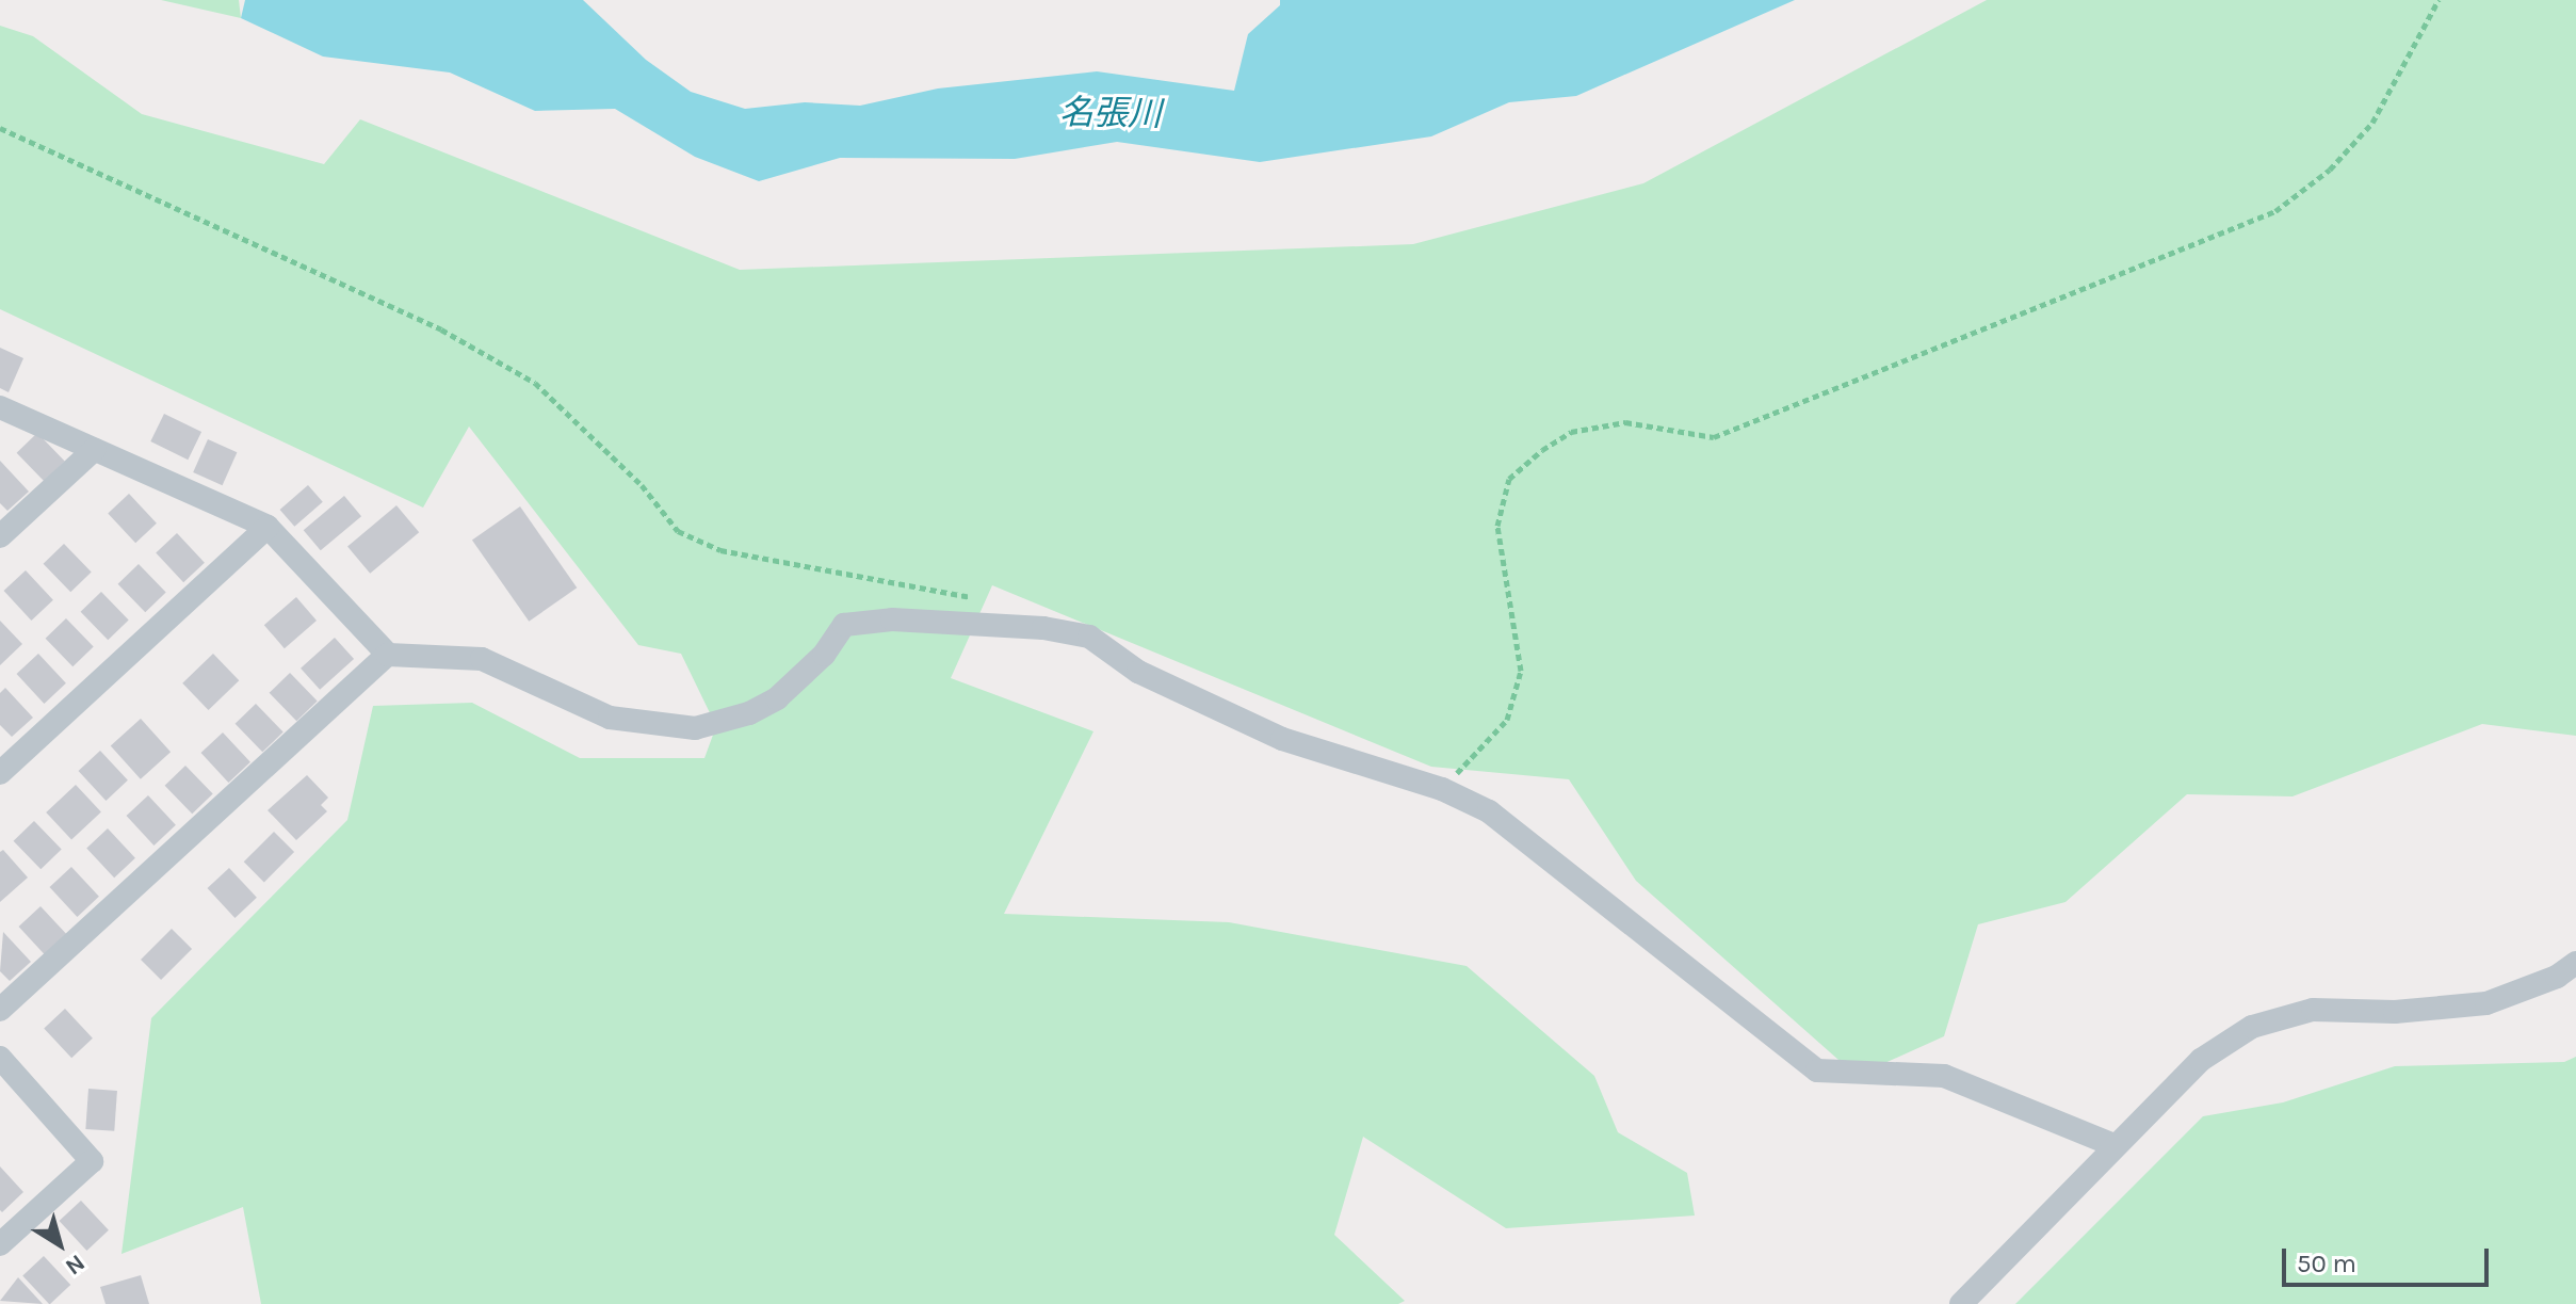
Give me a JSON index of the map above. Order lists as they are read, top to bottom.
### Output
{
  "water": ["名張川"],
  "scale_bar": "50 m",
  "north": "bottom right"
}
